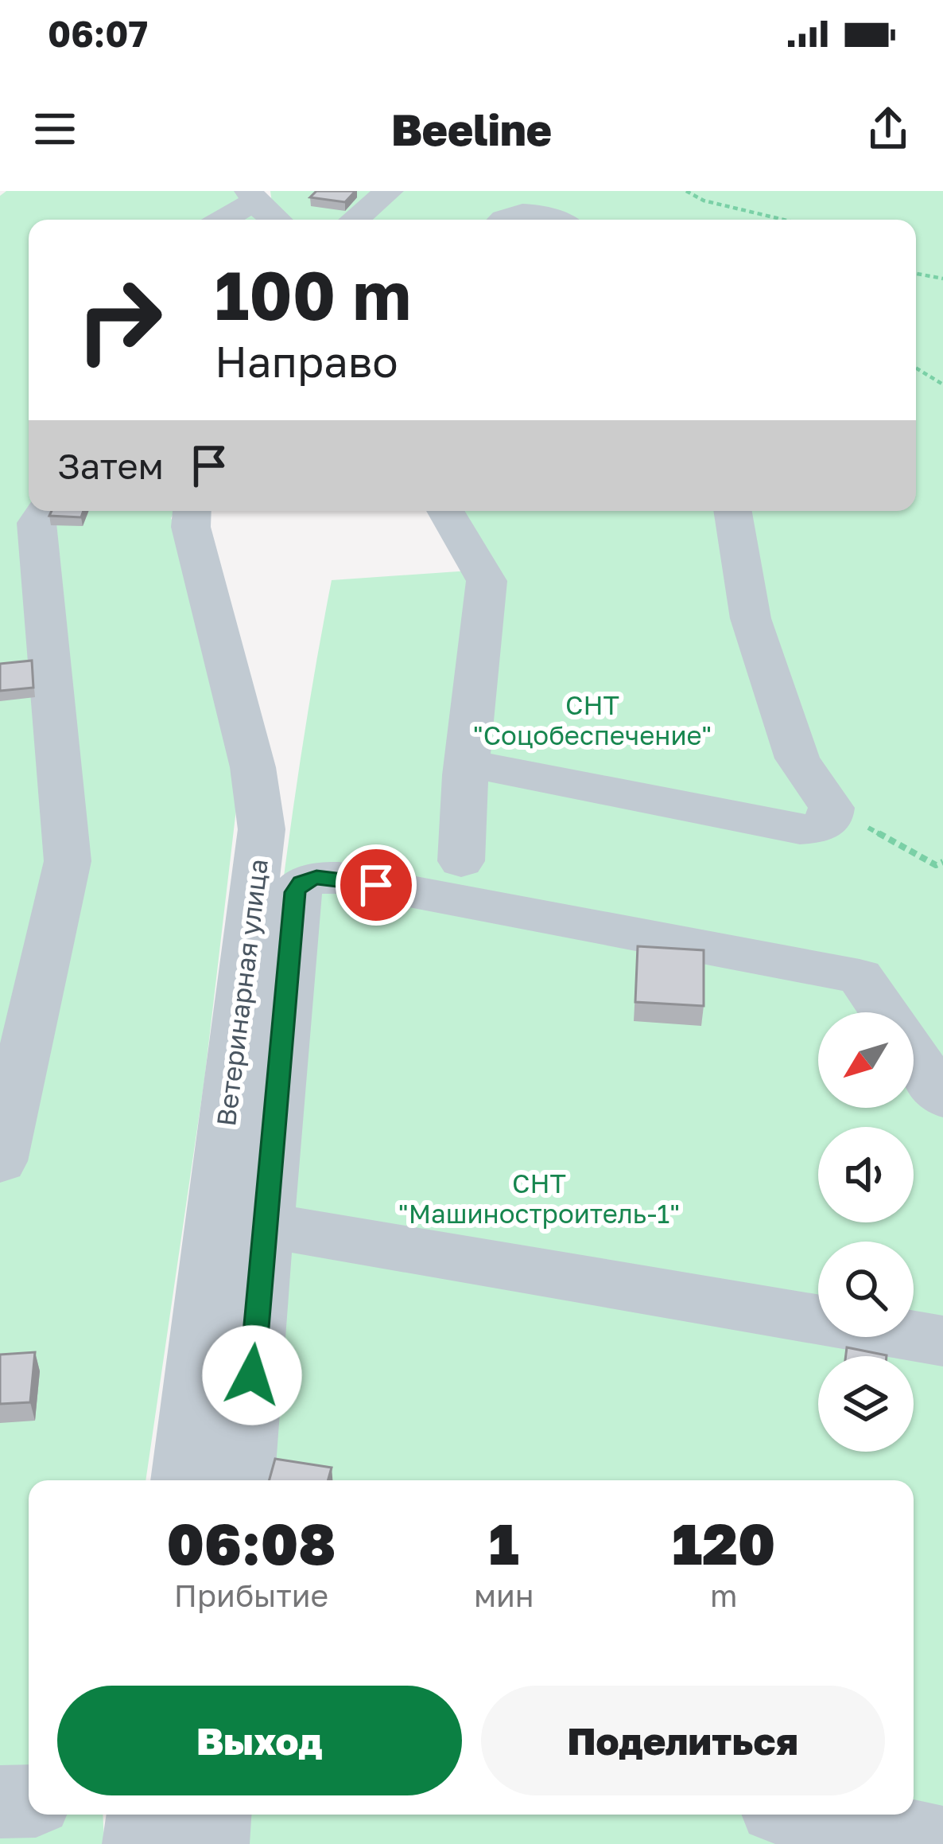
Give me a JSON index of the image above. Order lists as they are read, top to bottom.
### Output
{
  "streets": {
    "street": ["Ветеринарная улица"]
  },
  "parks": ["СНТ \"Соцобеспечение\"", "СНТ \"Машиностроитель-1\""],
  "north": "bottom left",
  "page": {
    "status": "06:07",
    "header": "Beeline",
    "turn": ["100 m", "Направо"],
    "then": "Затем",
    "eta": [
      "06:08",
      "Прибытие",
      "1",
      "мин",
      "120",
      "m"
    ],
    "buttons": ["Выход", "Поделиться"]
  }
}
